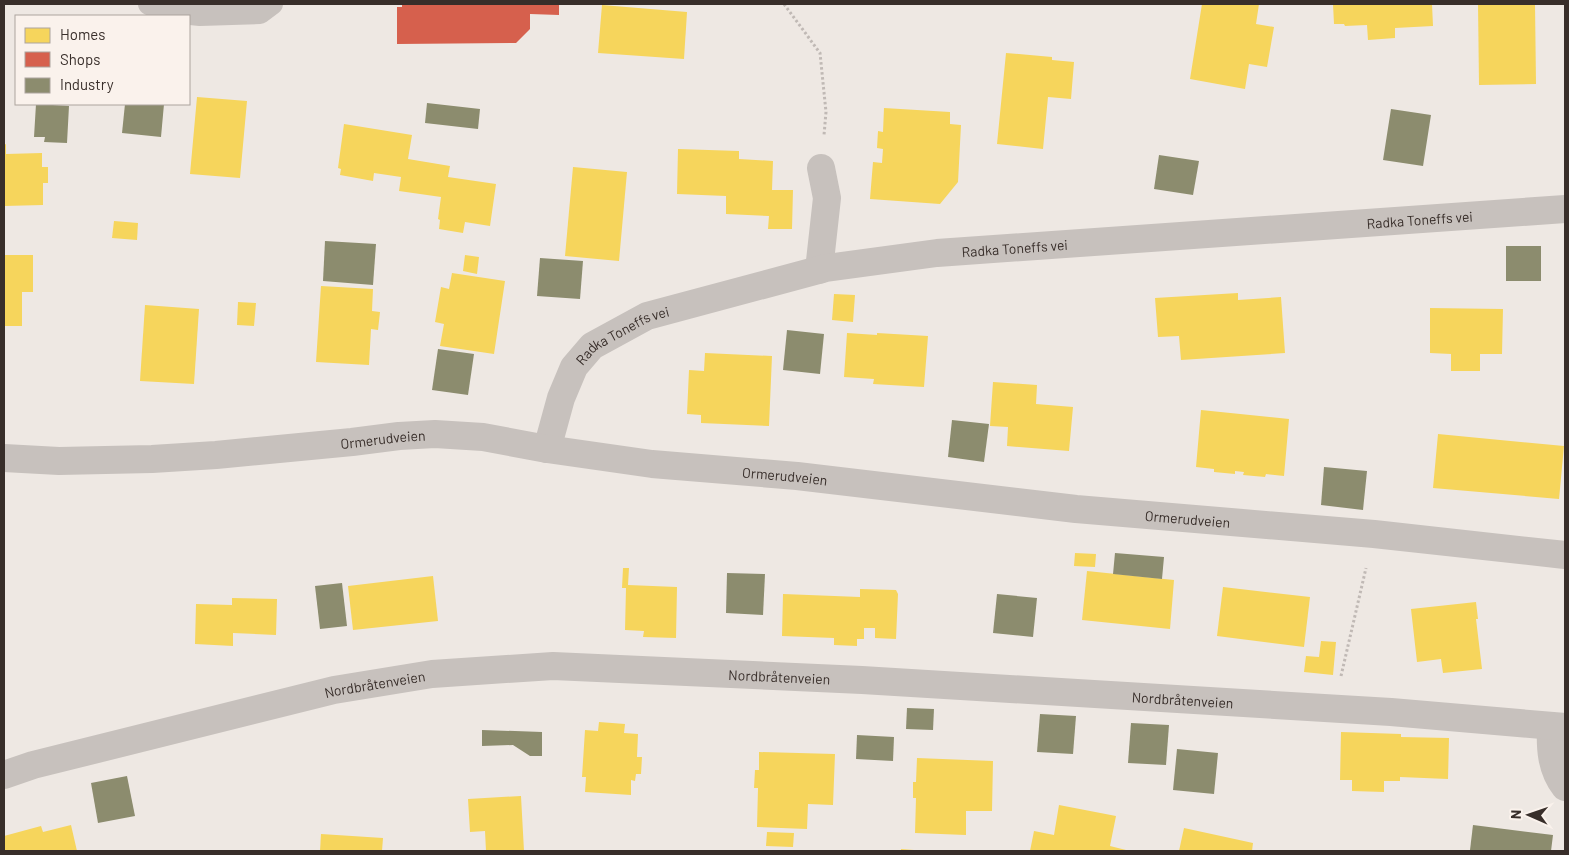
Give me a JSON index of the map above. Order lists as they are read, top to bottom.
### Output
{
  "streets": {
    "street": ["Radka Toneffs vei", "Ormerudveien", "Nordbråtenveien"]
  },
  "crossings": [
    ["Radka Toneffs vei", "Ormerudveien"]
  ],
  "legend": ["Homes", "Shops", "Industry"],
  "north": "left"
}
